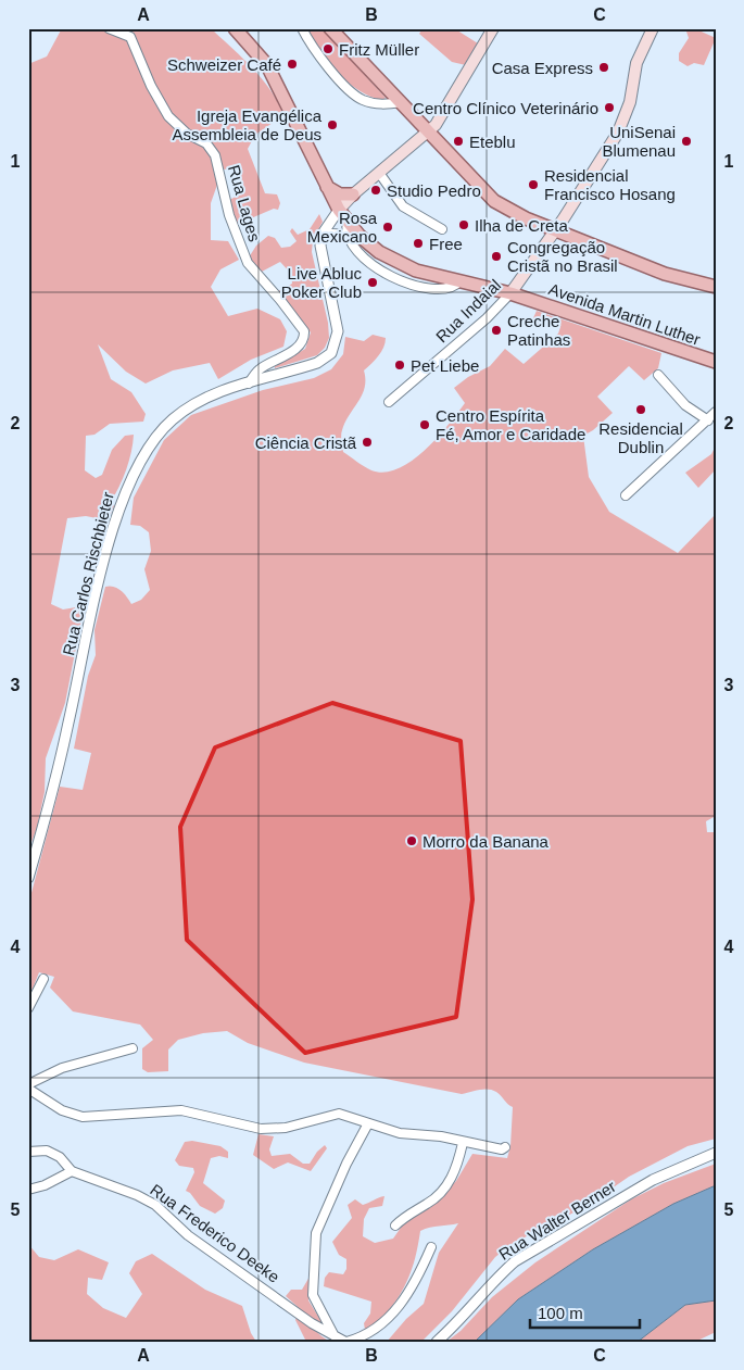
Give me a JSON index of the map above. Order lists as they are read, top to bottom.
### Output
{
  "streets": {
    "main road": ["Rua Indaial", "Avenida Martin Luther"],
    "street": [
      "Rua Lages",
      "Rua Carlos Rischbieter",
      "Rua Walter Berner",
      "Rua Frederico Deeke"
    ]
  },
  "crossings": [
    ["Rua Lages", "Rua Carlos Rischbieter"],
    ["Rua Indaial", "Avenida Martin Luther"]
  ],
  "places": [
    "Fritz Müller",
    "Schweizer Café",
    "Casa Express",
    "Centro Clínico Veterinário",
    "Igreja Evangélica Assembleia de Deus",
    "Eteblu",
    "UniSenai Blumenau",
    "Residencial Francisco Hosang",
    "Studio Pedro",
    "Ilha de Creta",
    "Rosa Mexicano",
    "Free",
    "Congregação Cristã no Brasil",
    "Live Abluc Poker Club",
    "Creche Patinhas",
    "Pet Liebe",
    "Residencial Dublin",
    "Centro Espírita Fé, Amor e Caridade",
    "Ciência Cristã",
    "Morro da Banana"
  ],
  "scale_bar": "100 m",
  "grid": {
    "columns": ["A", "B", "C"],
    "rows": [
      "1",
      "2",
      "3",
      "4",
      "5"
    ]
  }
}
